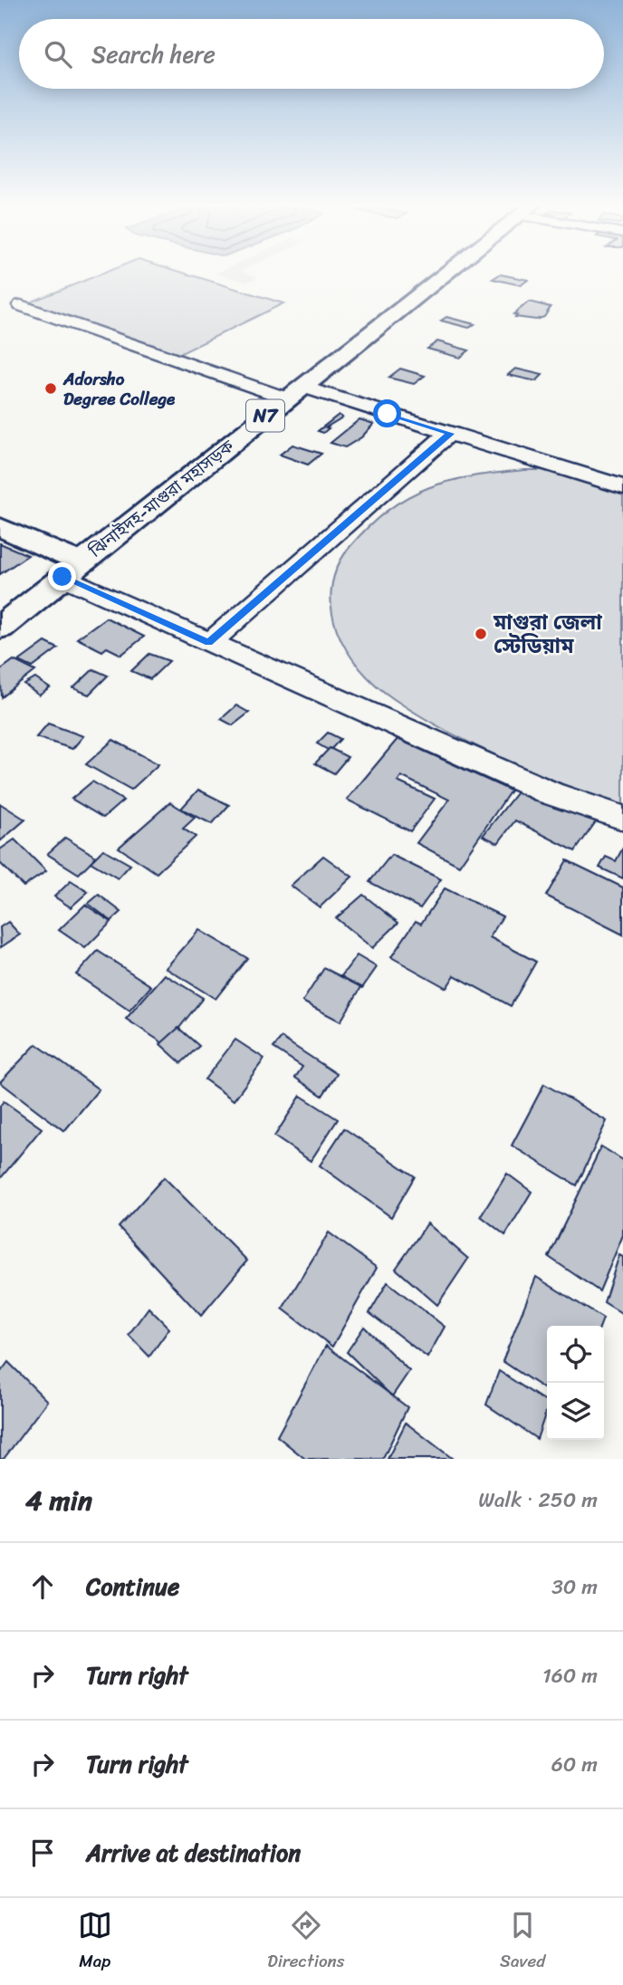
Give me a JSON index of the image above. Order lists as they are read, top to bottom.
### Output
{
  "streets": {
    "main road": ["N7", "ঝিনাইদহ-মাগুরা মহাসড়ক"]
  },
  "places": ["Adorsho Degree College", "মাগুরা জেলা স্টেডিয়াম"],
  "page": {
    "search": "Search here",
    "heading": ["4 min", "Walk · 250 m"],
    "list": [
      ["Continue", "30 m"],
      ["Turn right", "160 m"],
      ["Turn right", "60 m"],
      "Arrive at destination"
    ],
    "nav": ["Map", "Directions", "Saved"]
  }
}
